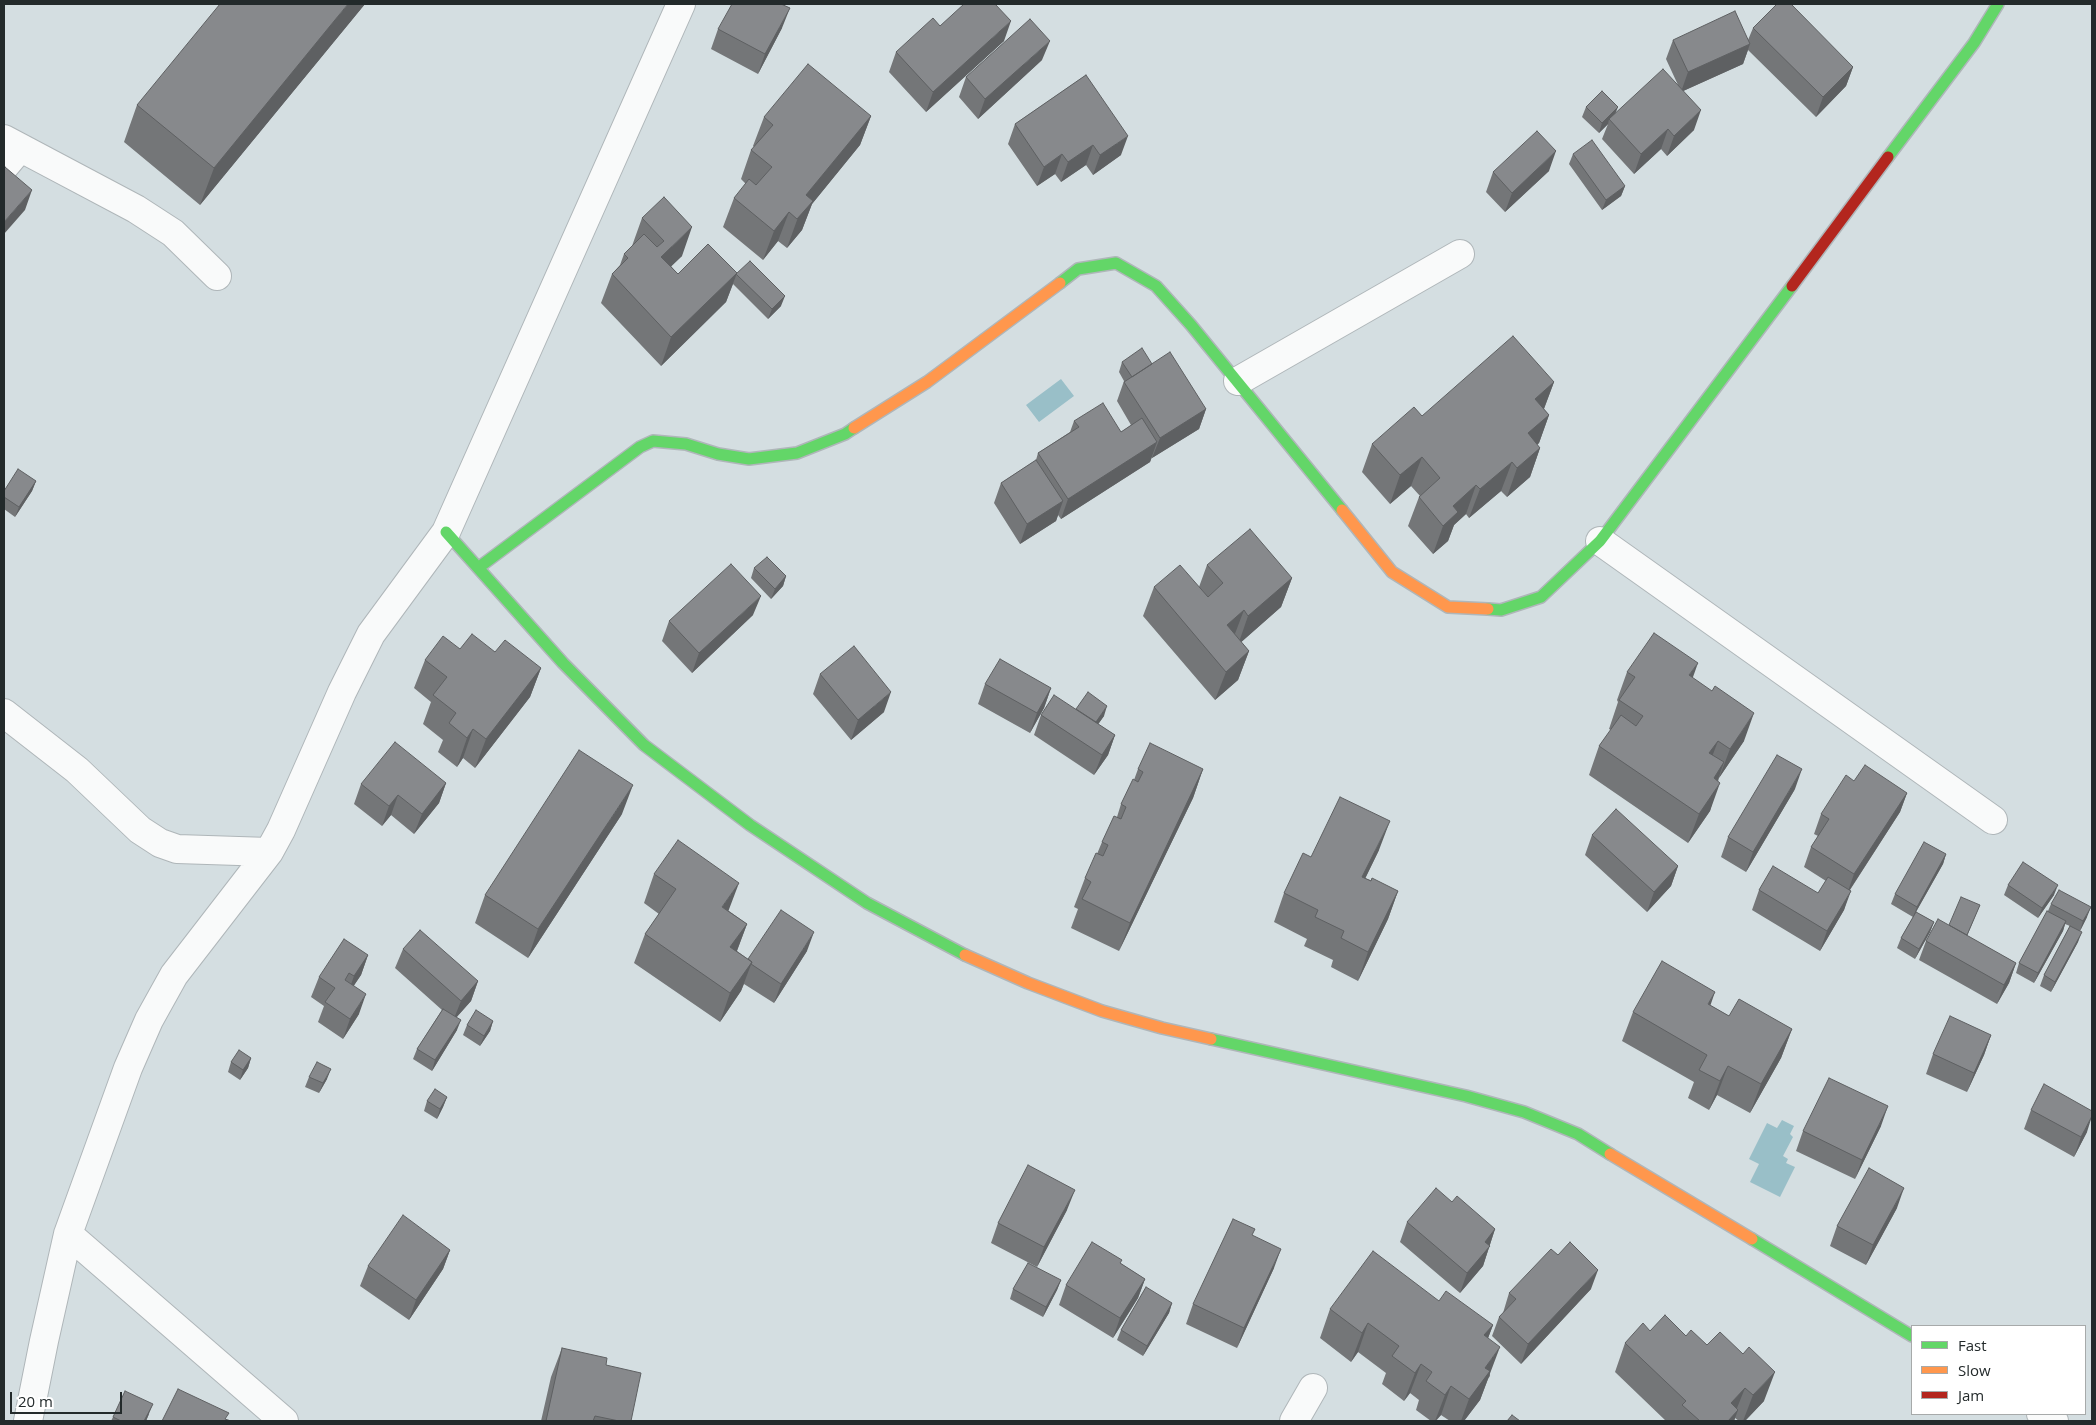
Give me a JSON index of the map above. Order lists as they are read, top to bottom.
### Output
{
  "legend": ["Fast", "Slow", "Jam"],
  "scale_bar": "20 m"
}
